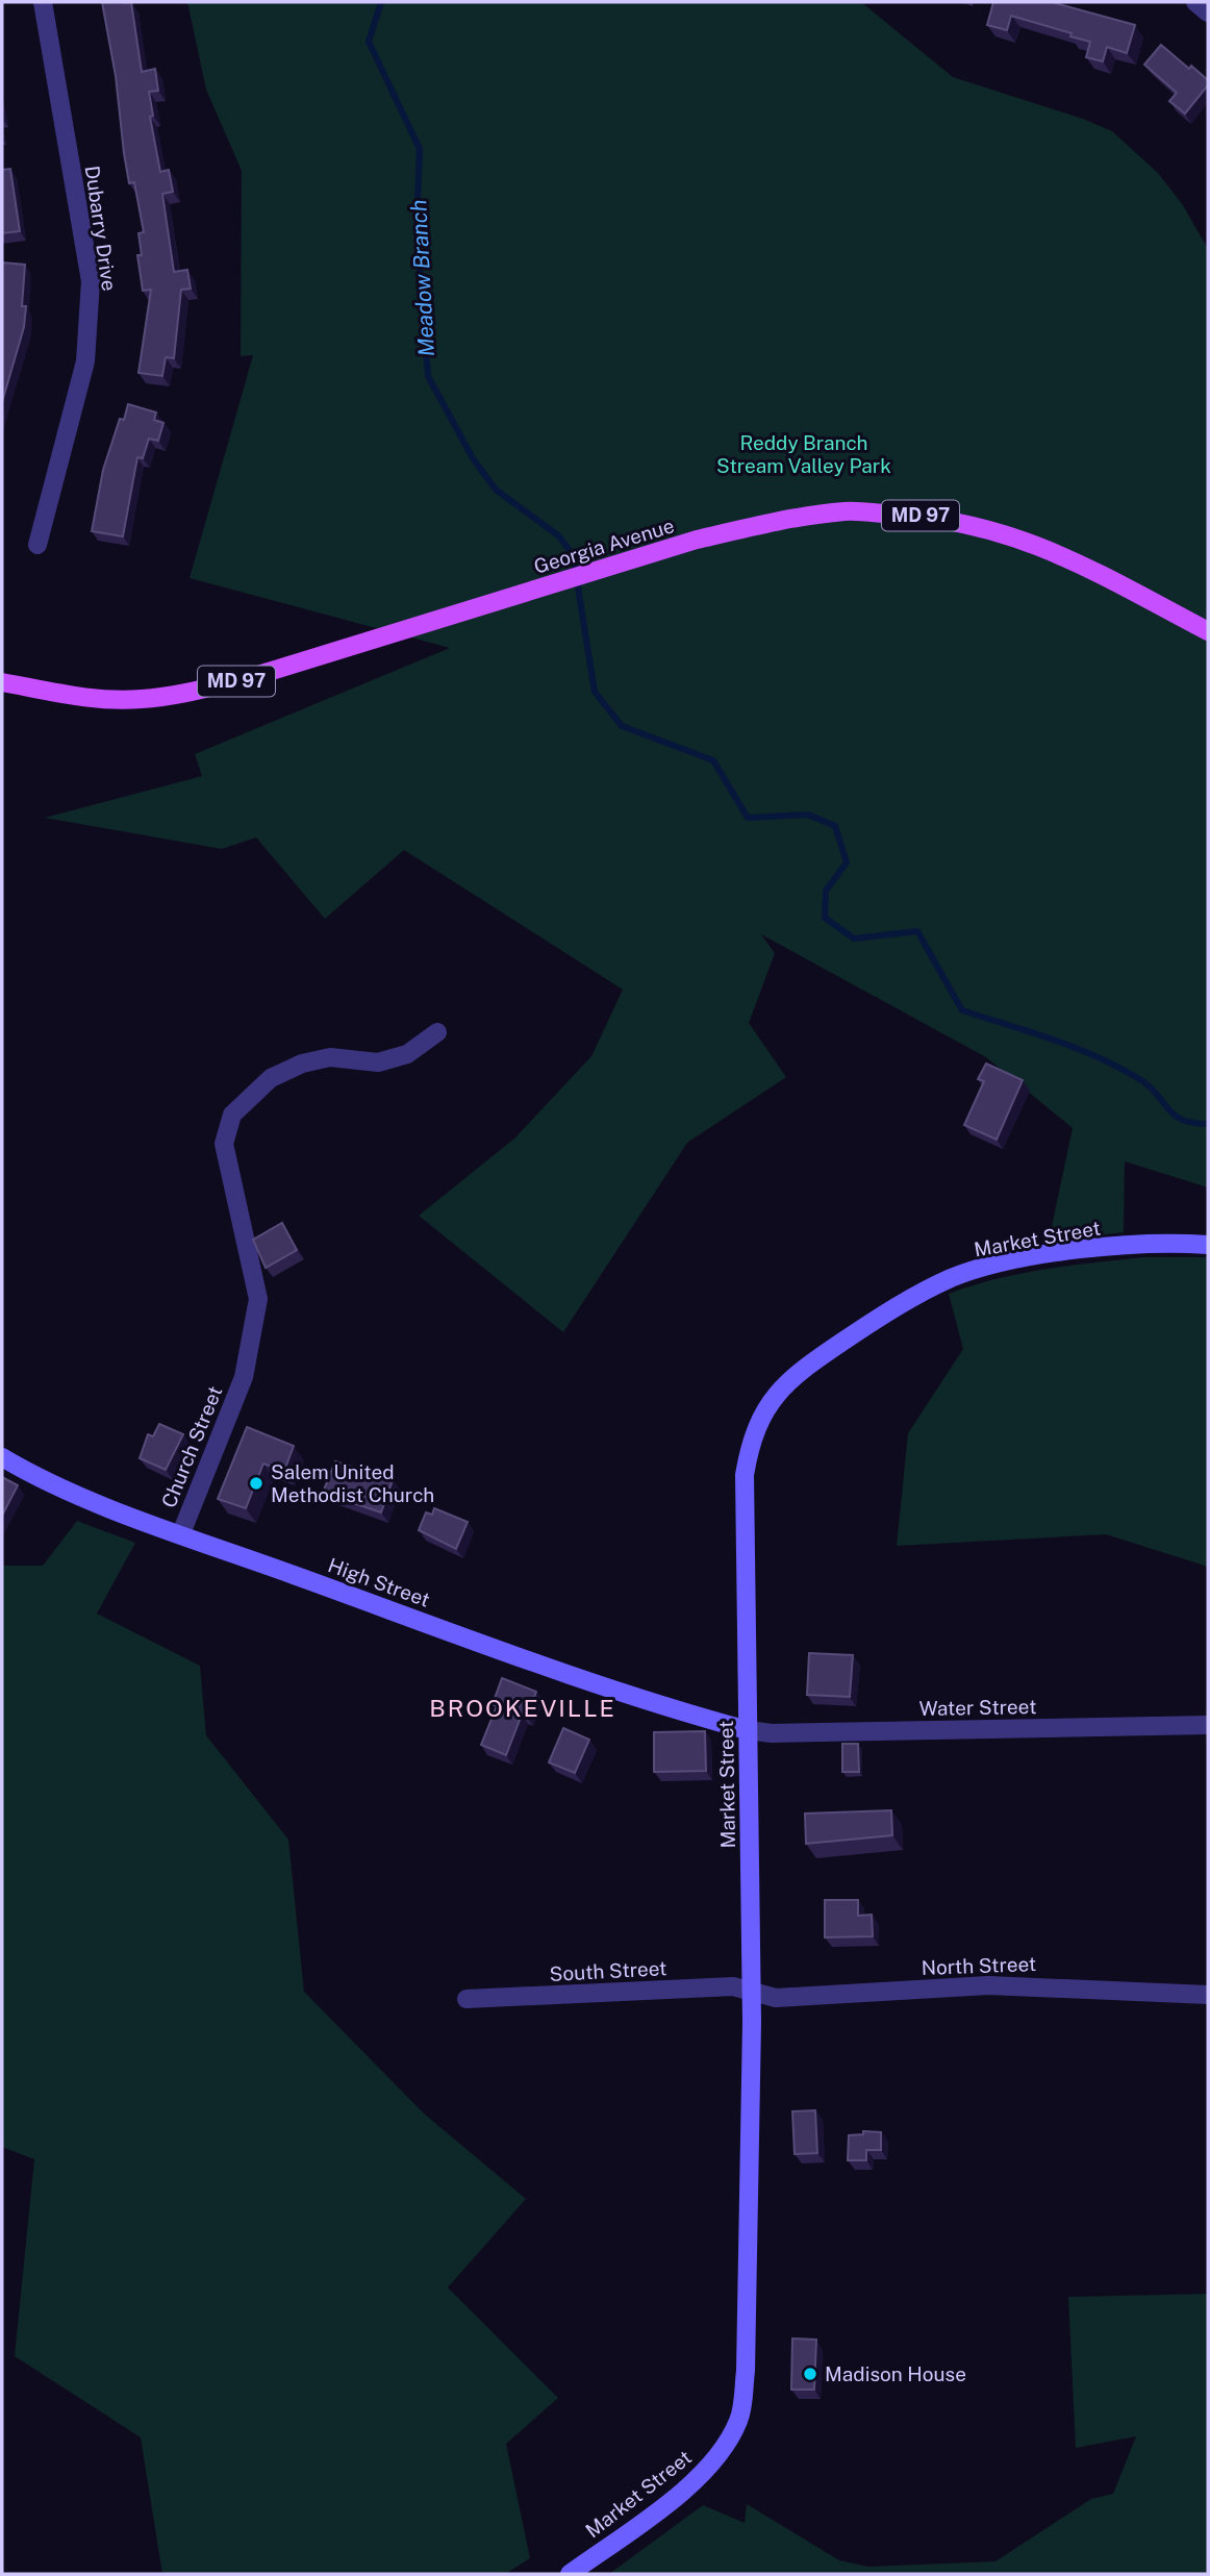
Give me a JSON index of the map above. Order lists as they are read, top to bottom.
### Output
{
  "streets": {
    "main road": [
      "MD 97",
      "Georgia Avenue",
      "Market Street",
      "High Street"
    ],
    "street": [
      "Dubarry Drive",
      "Church Street",
      "Water Street",
      "North Street",
      "South Street"
    ]
  },
  "crossings": [
    ["Market Street", "High Street"],
    ["Market Street", "Water Street"],
    ["Market Street", "North Street"],
    ["Market Street", "South Street"],
    ["Church Street", "High Street"],
    ["High Street", "Water Street"],
    ["North Street", "South Street"]
  ],
  "districts": ["BROOKEVILLE"],
  "water": ["Meadow Branch"],
  "parks": ["Reddy Branch Stream Valley Park"],
  "places": ["Salem United Methodist Church", "Madison House"]
}
